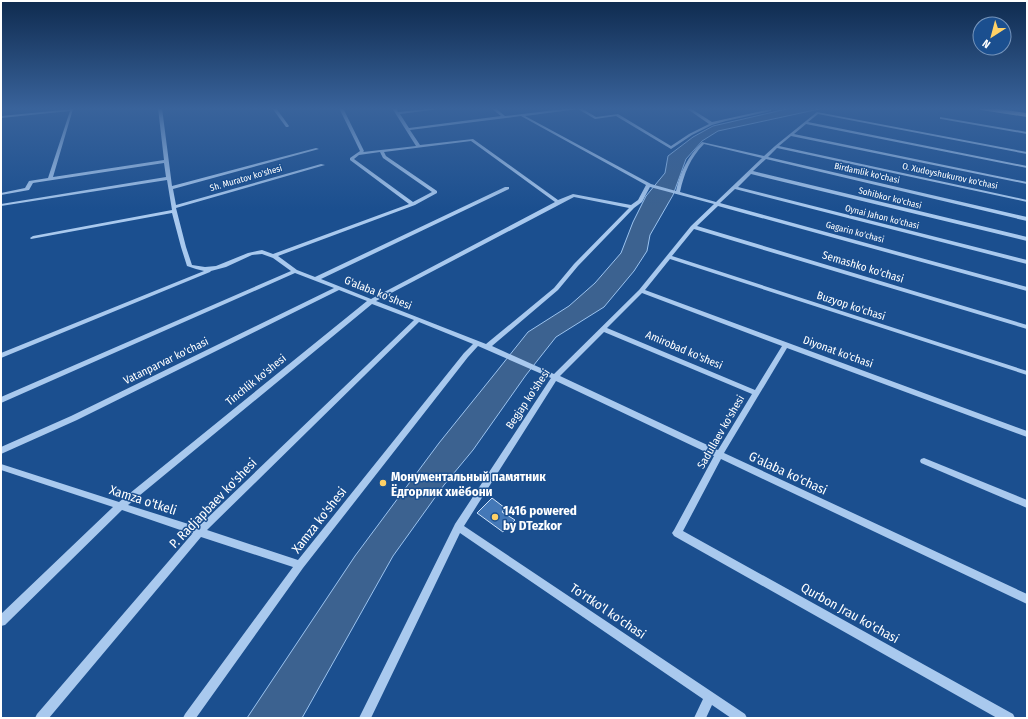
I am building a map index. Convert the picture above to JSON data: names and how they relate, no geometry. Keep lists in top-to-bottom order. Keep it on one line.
{"streets":{"street":["Birdamlik ko'chasi","O. Xudoyshukurov ko'chasi","Sh. Muratov ko'shesi","Sohibkor ko'chasi","Oynai Jahon ko'chasi","Gagarin ko'chasi","Semashko ko'chasi","G'alaba ko'shesi","Buzyop ko'chasi","Amirobad ko'shesi","Diyonat ko'chasi","Vatanparvar ko'chasi","Tinchlik ko'shesi","Begjap ko'shesi","Sadullaev ko'shesi","G'alaba ko'chasi","Xamza o'tkeli","P. Radjapbaev ko'shesi","Xamza ko'shesi","To'rtko'l ko'chasi","Qurbon Jrau ko'chasi"]},"crossings":[["Birdamlik ko'chasi","Gagarin ko'chasi"],["Birdamlik ko'chasi","Begjap ko'shesi"],["O. Xudoyshukurov ko'chasi","Begjap ko'shesi"],["Sohibkor ko'chasi","Begjap ko'shesi"],["Oynai Jahon ko'chasi","Begjap ko'shesi"],["Gagarin ko'chasi","Begjap ko'shesi"],["Semashko ko'chasi","Begjap ko'shesi"],["G'alaba ko'shesi","Vatanparvar ko'chasi"],["G'alaba ko'shesi","Tinchlik ko'shesi"],["G'alaba ko'shesi","G'alaba ko'chasi"],["G'alaba ko'shesi","P. Radjapbaev ko'shesi"],["G'alaba ko'shesi","Xamza ko'shesi"],["Buzyop ko'chasi","Begjap ko'shesi"],["Amirobad ko'shesi","Begjap ko'shesi"],["Amirobad ko'shesi","Sadullaev ko'shesi"],["Diyonat ko'chasi","Begjap ko'shesi"],["Diyonat ko'chasi","Sadullaev ko'shesi"],["Tinchlik ko'shesi","Xamza o'tkeli"],["Begjap ko'shesi","G'alaba ko'chasi"],["Begjap ko'shesi","To'rtko'l ko'chasi"],["Sadullaev ko'shesi","G'alaba ko'chasi"],["Sadullaev ko'shesi","Qurbon Jrau ko'chasi"],["Xamza o'tkeli","P. Radjapbaev ko'shesi"],["Xamza o'tkeli","Xamza ko'shesi"]],"places":["Монументальный памятник Ёдгорлик хиёбони","1416 powered by DTezkor"],"north":"bottom left"}
